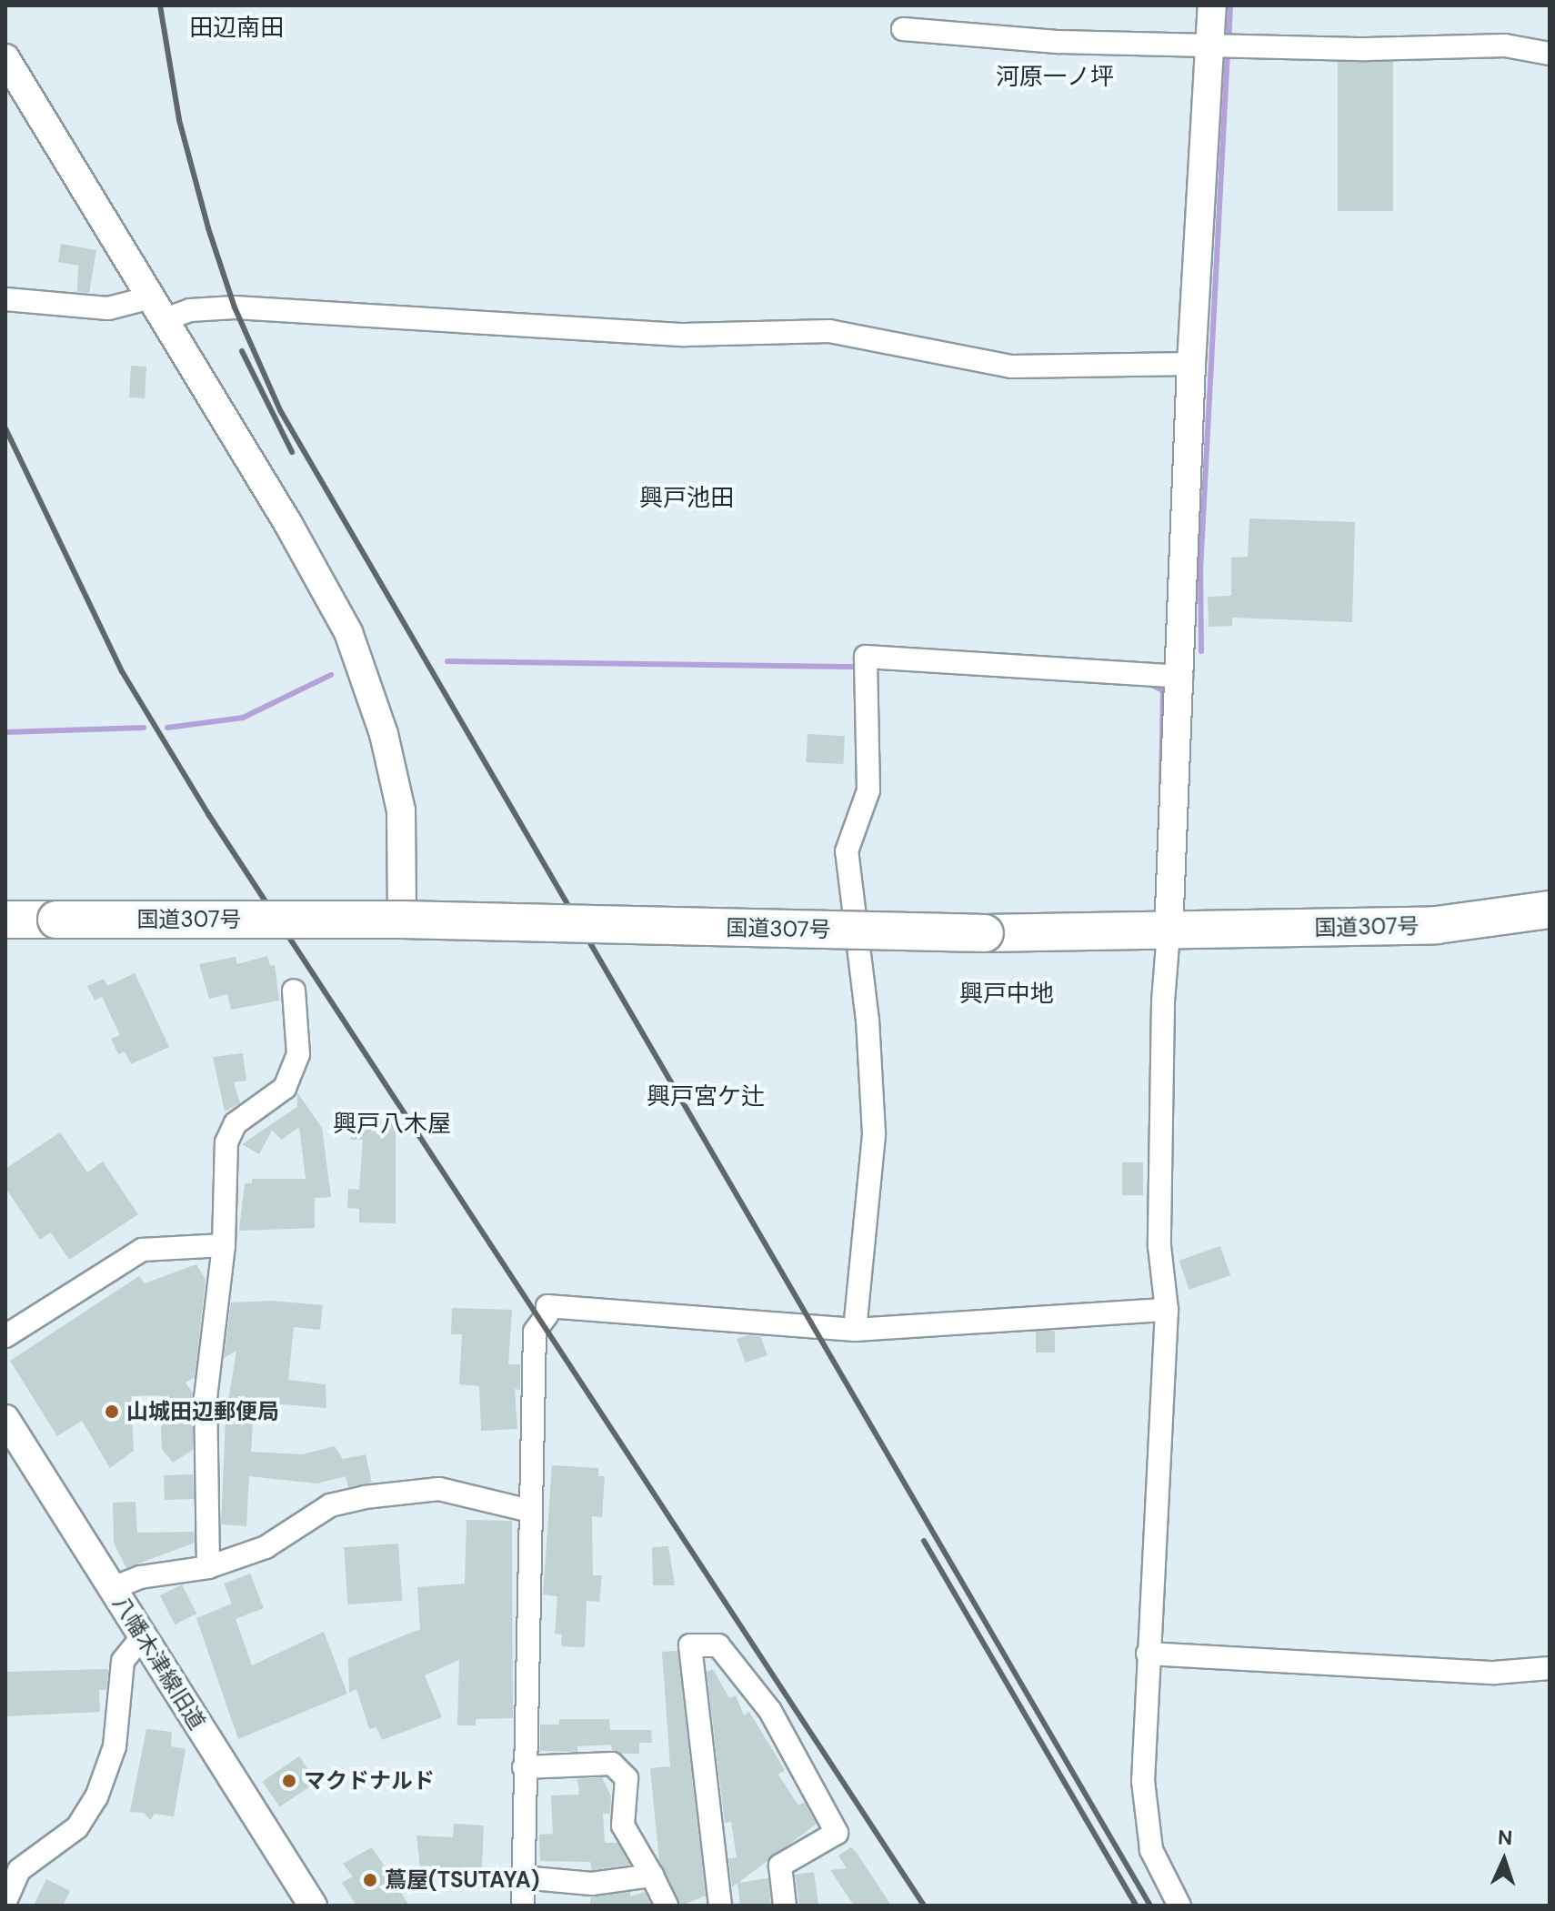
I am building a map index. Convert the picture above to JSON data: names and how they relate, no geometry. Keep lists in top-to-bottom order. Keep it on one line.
{"streets":{"highway":["国道307号"],"street":["八幡木津線旧道"]},"districts":["田辺南田","河原一ノ坪","興戸池田","興戸中地","興戸宮ケ辻","興戸八木屋"],"places":["山城田辺郵便局","マクドナルド","蔦屋(TSUTAYA)"],"north":"top"}
